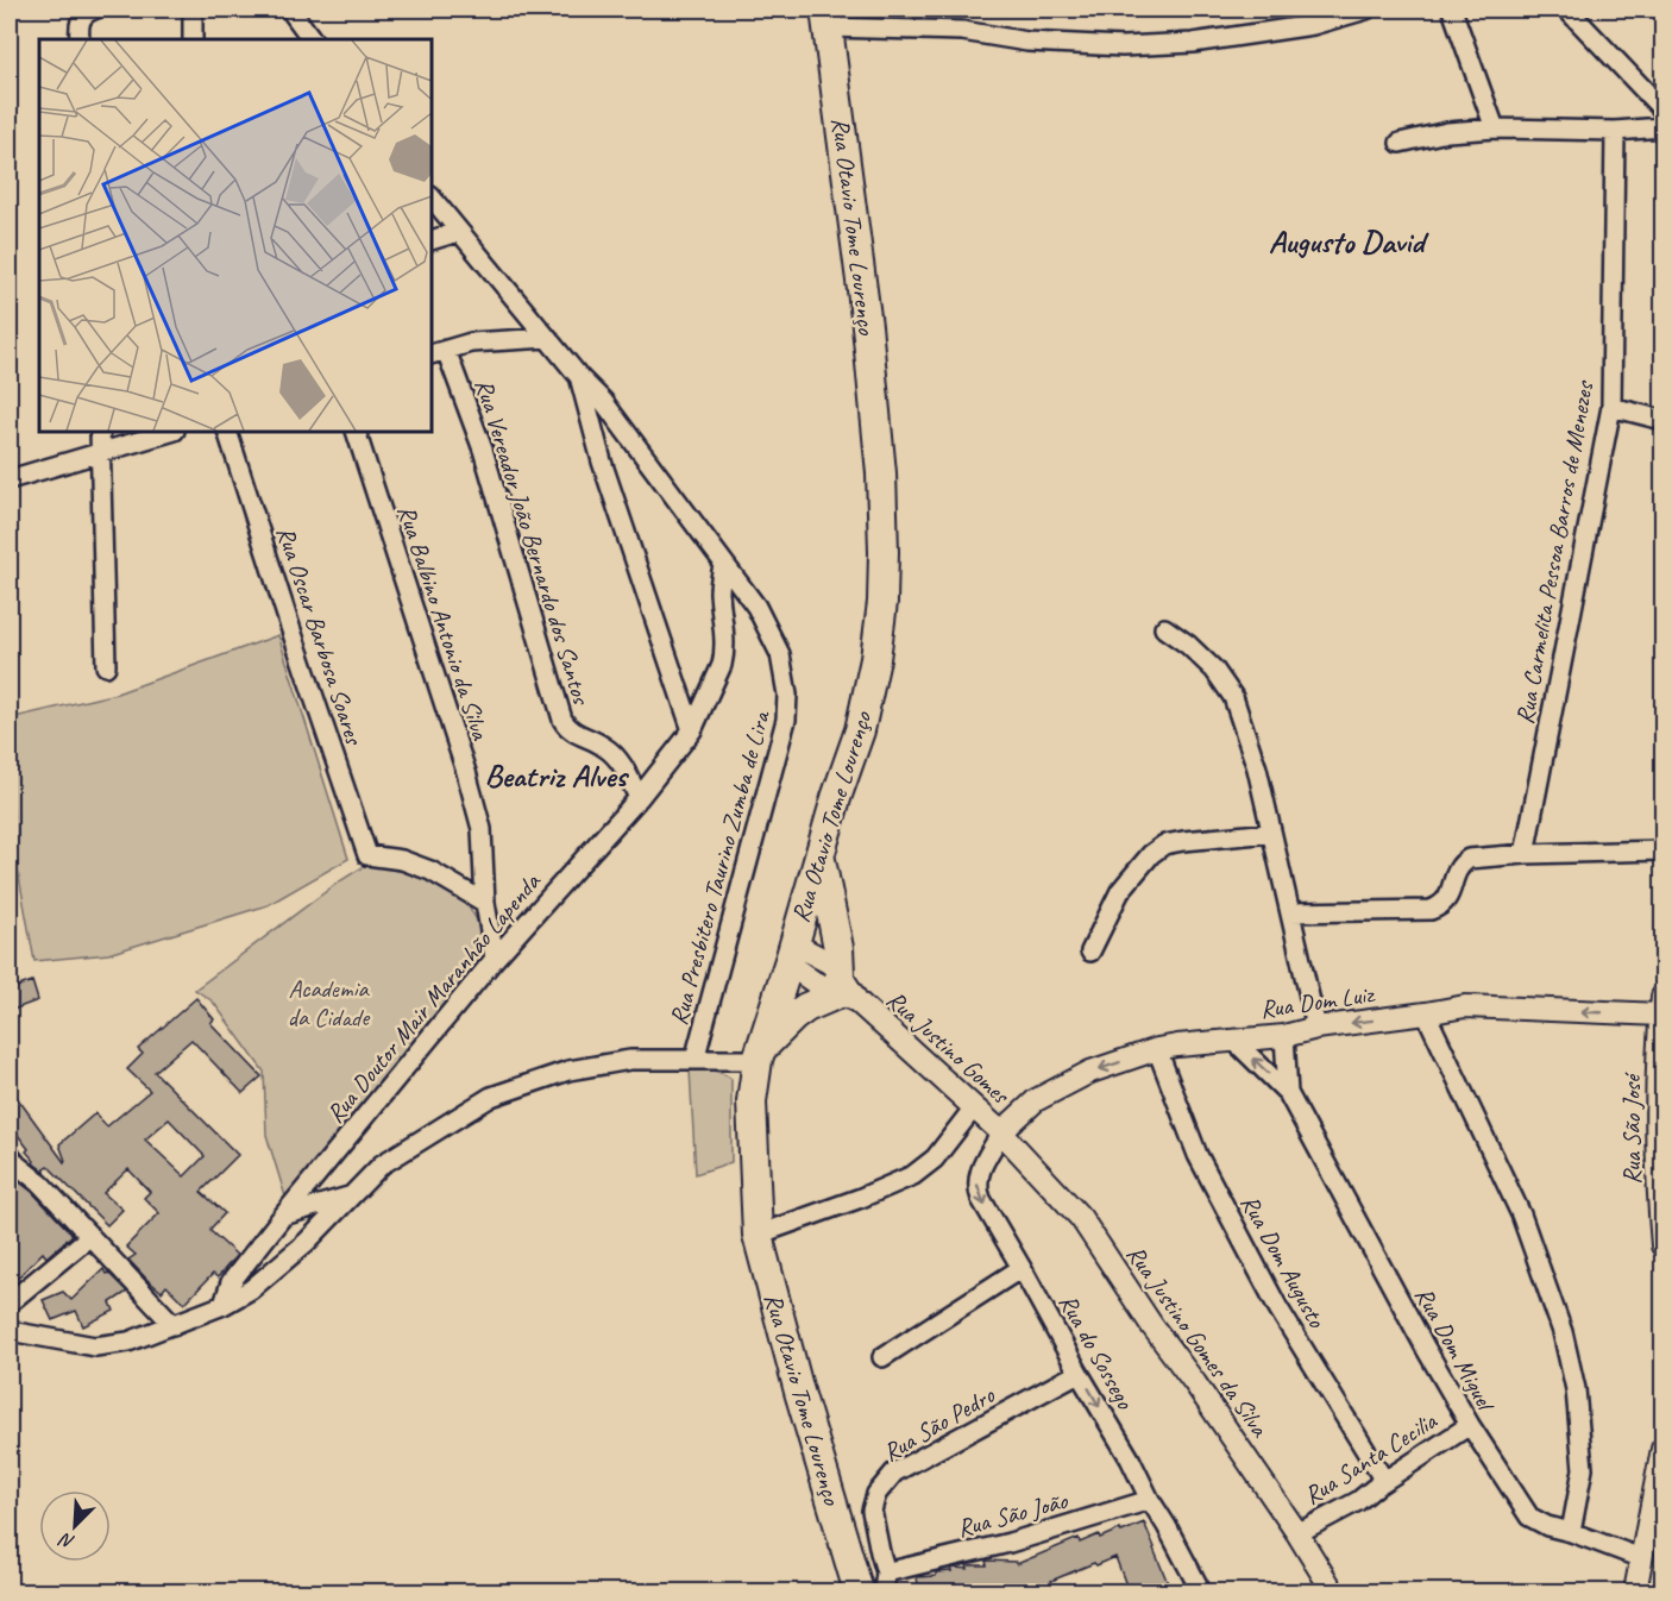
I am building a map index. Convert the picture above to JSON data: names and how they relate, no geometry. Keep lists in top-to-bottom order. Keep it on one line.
{"streets":{"main road":["Rua Otavio Tome Lourenço"],"street":["Rua Vereador João Bernardo dos Santos","Rua Carmelita Pessoa Barros de Menezes","Rua Balbino Antonio da Silva","Rua Oscar Barbosa Soares","Rua Presbitero Taurino Zumba de Lira","Rua Doutor Mair Maranhão Lapenda","Rua Dom Luiz","Rua Justino Gomes","Rua São José","Rua Dom Augusto","Rua Justino Gomes da Silva","Rua Dom Miguel","Rua do Sossego","Rua São Pedro","Rua Santa Cecilia","Rua São João"]},"crossings":[["Rua Otavio Tome Lourenço","Rua Justino Gomes"],["Rua Vereador João Bernardo dos Santos","Rua Doutor Mair Maranhão Lapenda"],["Rua Balbino Antonio da Silva","Rua Oscar Barbosa Soares"],["Rua Balbino Antonio da Silva","Rua Doutor Mair Maranhão Lapenda"],["Rua Presbitero Taurino Zumba de Lira","Rua Doutor Mair Maranhão Lapenda"],["Rua Dom Luiz","Rua Justino Gomes"],["Rua Dom Luiz","Rua São José"],["Rua Dom Luiz","Rua Dom Augusto"],["Rua Dom Luiz","Rua Justino Gomes da Silva"],["Rua Dom Luiz","Rua Dom Miguel"],["Rua Dom Luiz","Rua do Sossego"],["Rua Justino Gomes","Rua Justino Gomes da Silva"],["Rua Justino Gomes","Rua do Sossego"],["Rua Dom Augusto","Rua Santa Cecilia"],["Rua Justino Gomes da Silva","Rua do Sossego"],["Rua Justino Gomes da Silva","Rua Santa Cecilia"],["Rua Dom Miguel","Rua Santa Cecilia"],["Rua do Sossego","Rua São Pedro"],["Rua do Sossego","Rua São João"],["Rua São Pedro","Rua São João"]],"one_way":["Rua do Sossego"],"districts":["Augusto David","Beatriz Alves"],"parks":["Academia da Cidade"],"north":"bottom left"}
